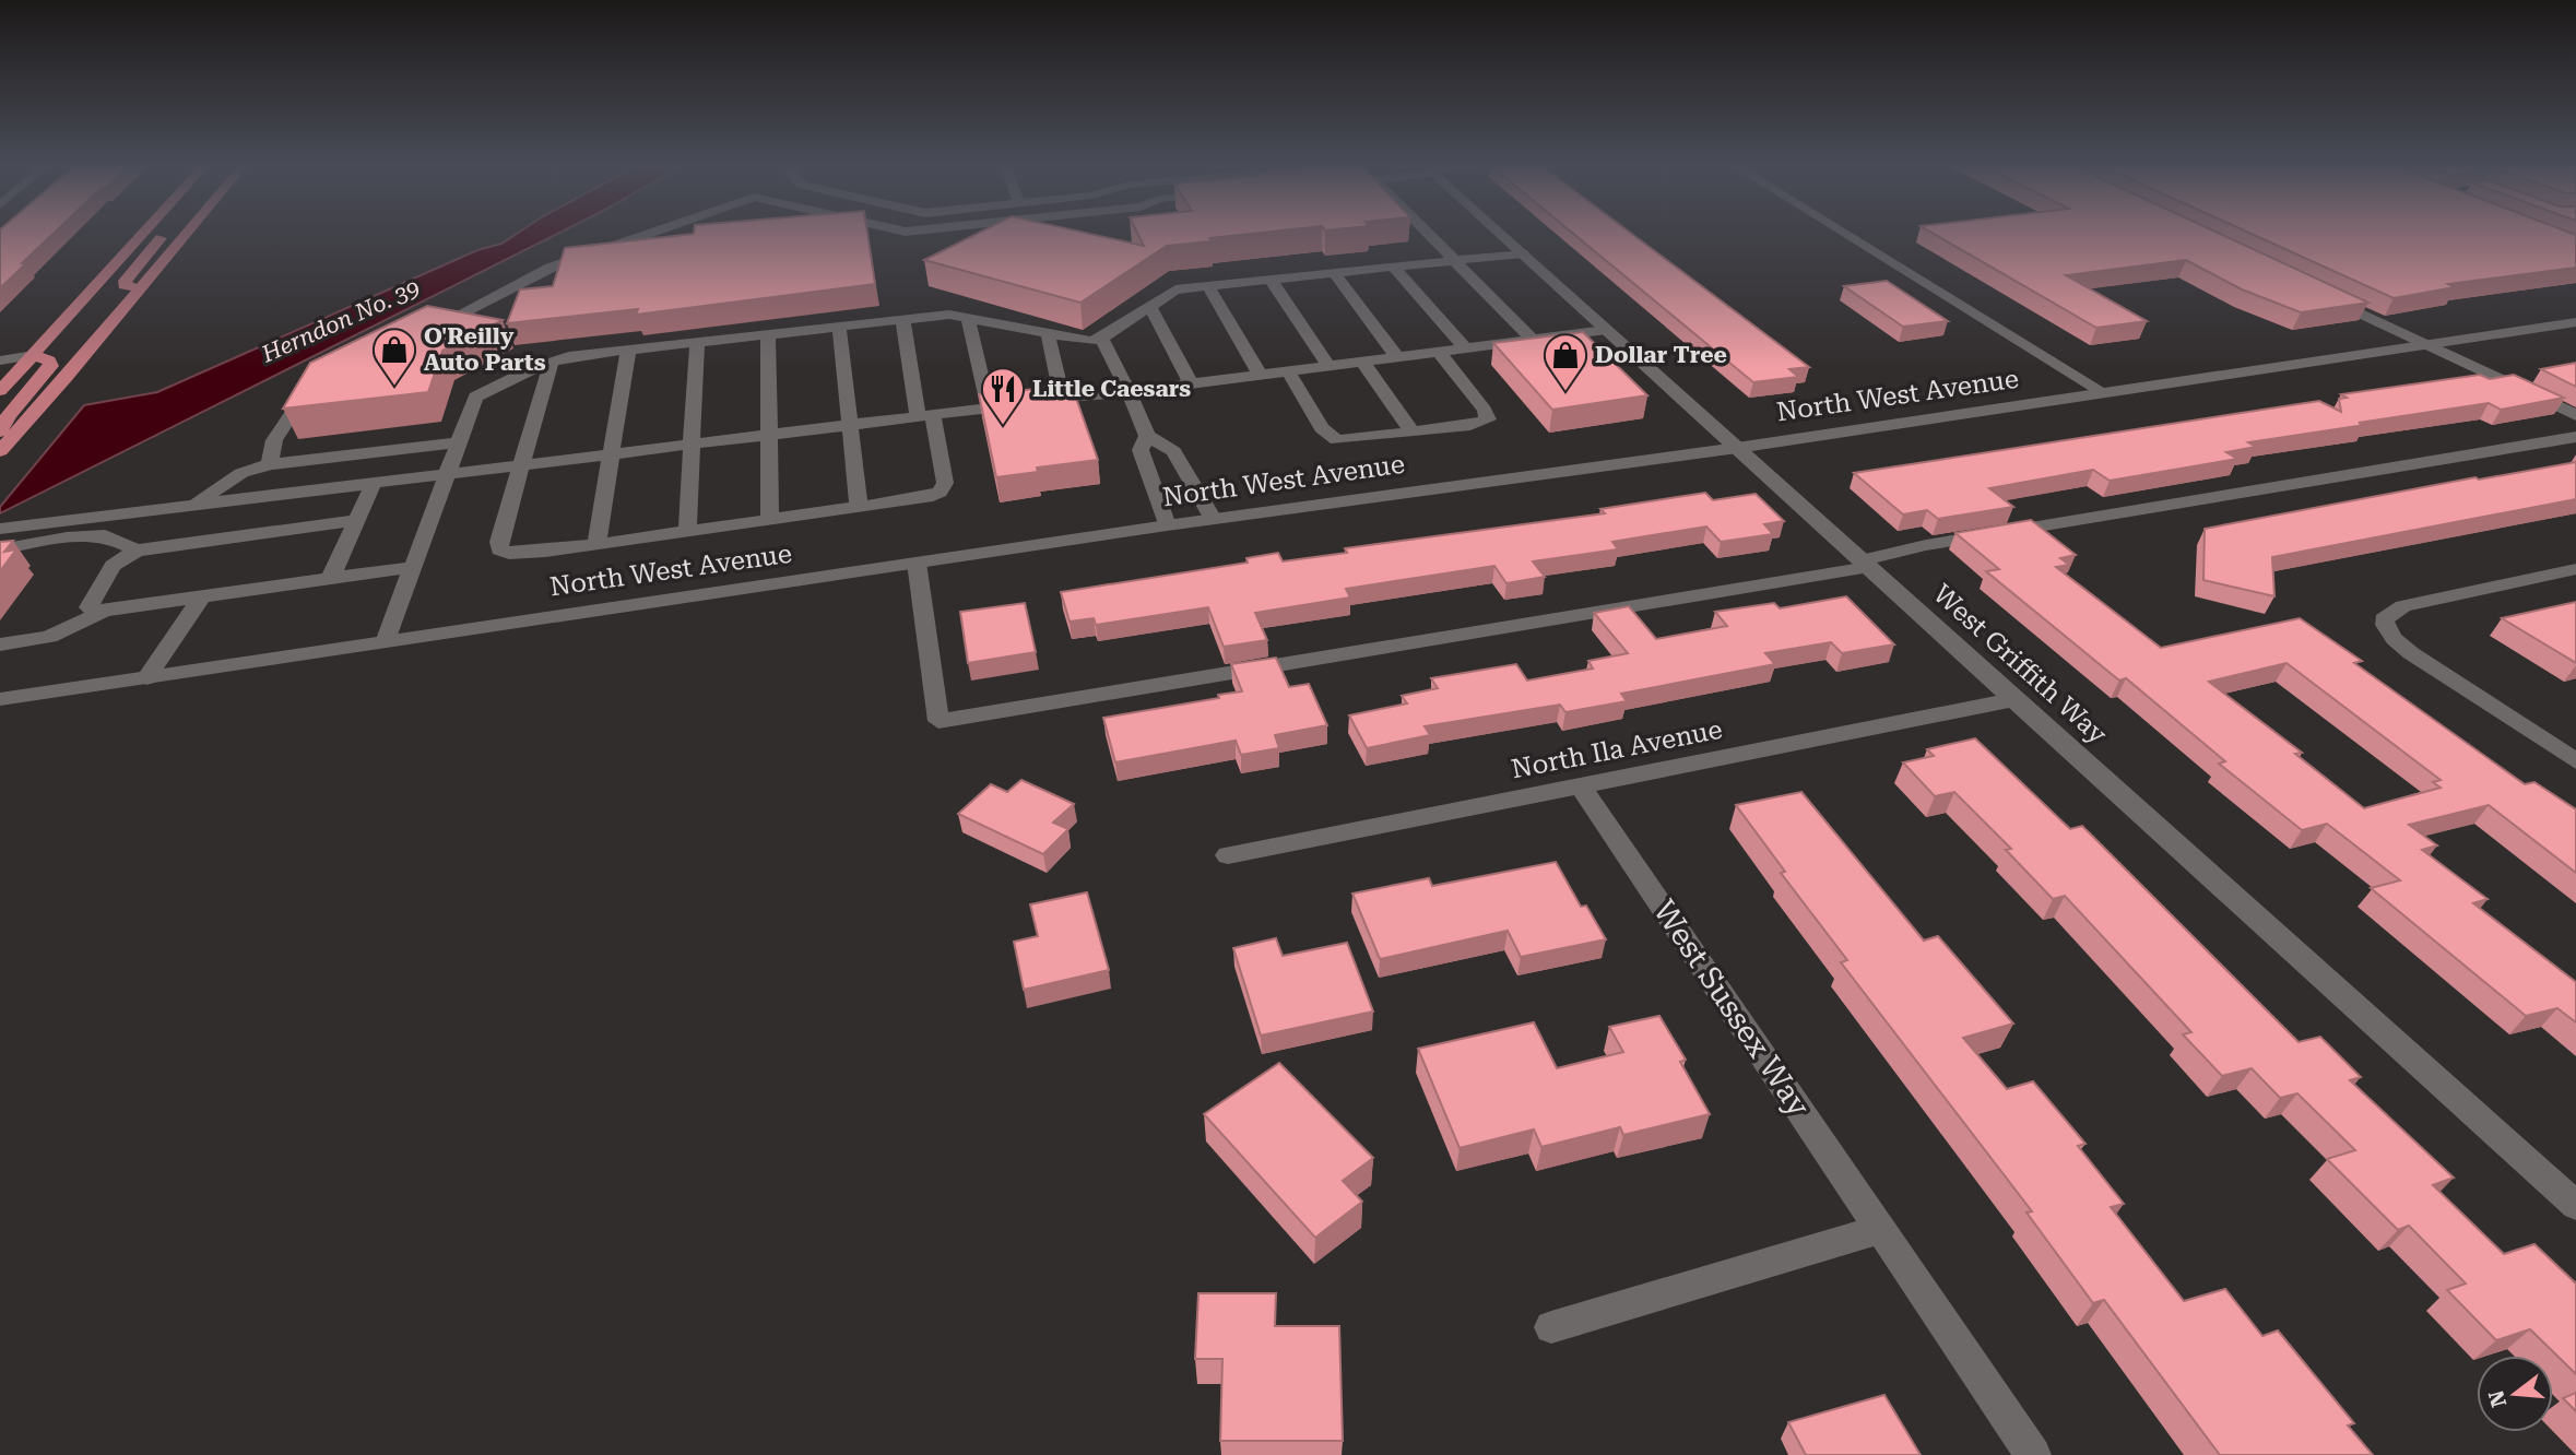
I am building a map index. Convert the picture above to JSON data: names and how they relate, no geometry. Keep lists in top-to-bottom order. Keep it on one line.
{"streets":{"street":["North West Avenue","West Griffith Way","North Ila Avenue","West Sussex Way"]},"crossings":[["North West Avenue","West Griffith Way"],["West Griffith Way","North Ila Avenue"],["North Ila Avenue","West Sussex Way"]],"water":["Herndon No. 39"],"places":{"shop":["O'Reilly Auto Parts","Dollar Tree"],"restaurant":["Little Caesars"]},"north":"left"}
